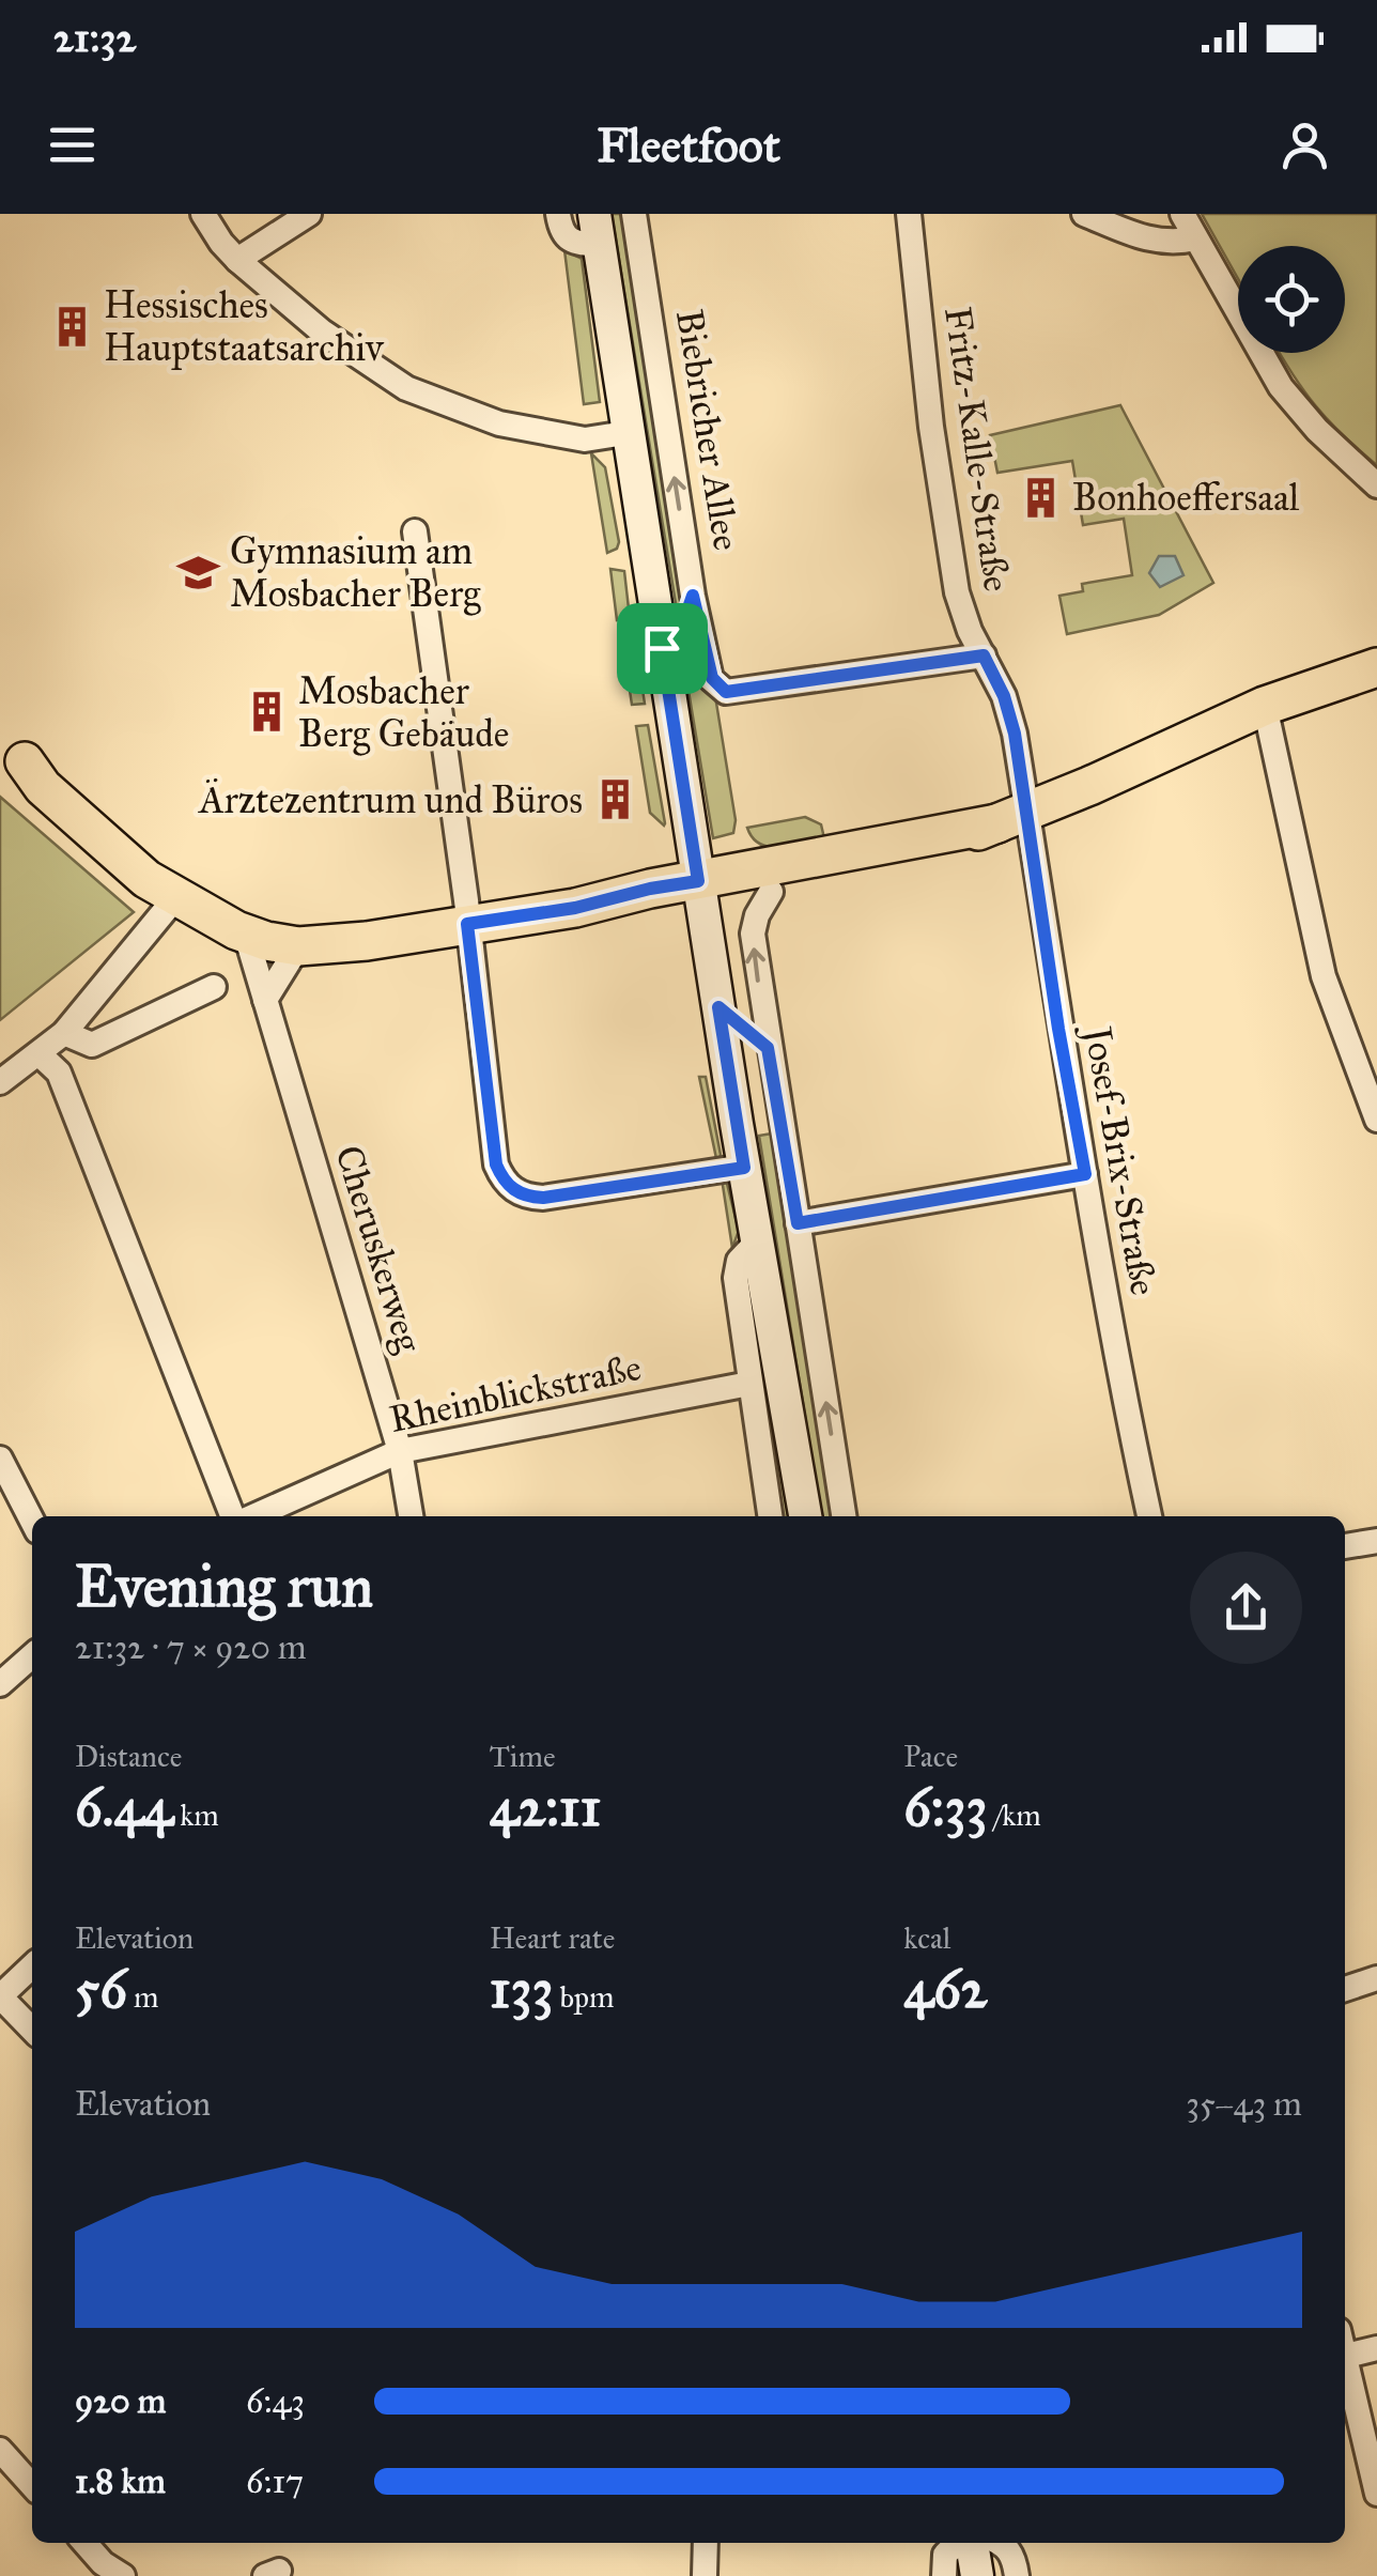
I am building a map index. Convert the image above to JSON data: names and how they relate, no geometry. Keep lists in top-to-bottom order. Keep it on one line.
{"streets":{"street":["Biebricher Allee","Fritz-Kalle-Straße","Josef-Brix-Straße","Cheruskerweg","Rheinblickstraße"]},"crossings":[["Fritz-Kalle-Straße","Josef-Brix-Straße"],["Cheruskerweg","Rheinblickstraße"]],"one_way":["Biebricher Allee"],"places":{"building":["Hessisches Hauptstaatsarchiv","Bonhoeffersaal","Mosbacher Berg Gebäude","Ärztezentrum und Büros"],"school or university":["Gymnasium am Mosbacher Berg"]},"page":{"status":"21:32","header":"Fleetfoot","heading":["Evening run","21:32 · 7 × 920 m"],"stats":[["Distance","6.44 km"],["Time","42:11"],["Pace","6:33 /km"],["Elevation","56 m"],["Heart rate","133 bpm"],["kcal","462"]],"chart":["Elevation","35–43 m"],"list":[{"name":"920 m","note":"6:43"},{"name":"1.8 km","note":"6:17"}]}}
